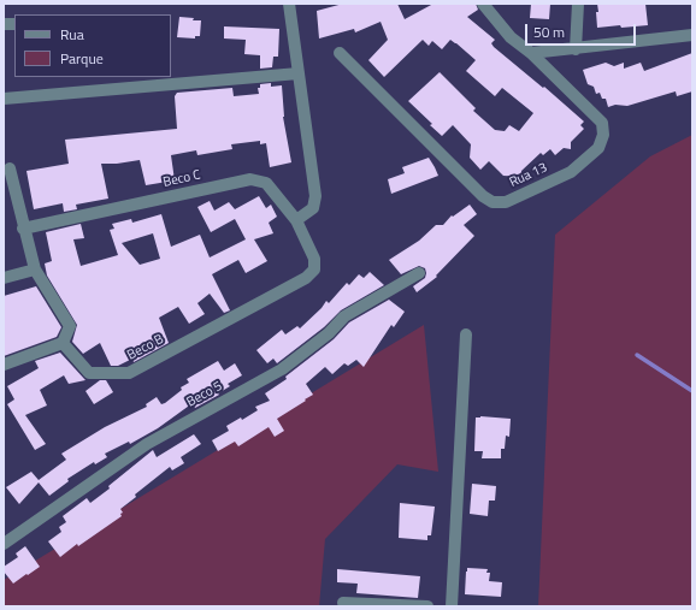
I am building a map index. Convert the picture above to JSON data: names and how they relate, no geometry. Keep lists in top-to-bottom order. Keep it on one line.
{"streets":{"street":["Rua 13","Beco C","Beco B","Beco 5"]},"crossings":[["Beco C","Beco B"]],"legend":["Rua","Parque"],"scale_bar":"50 m"}
